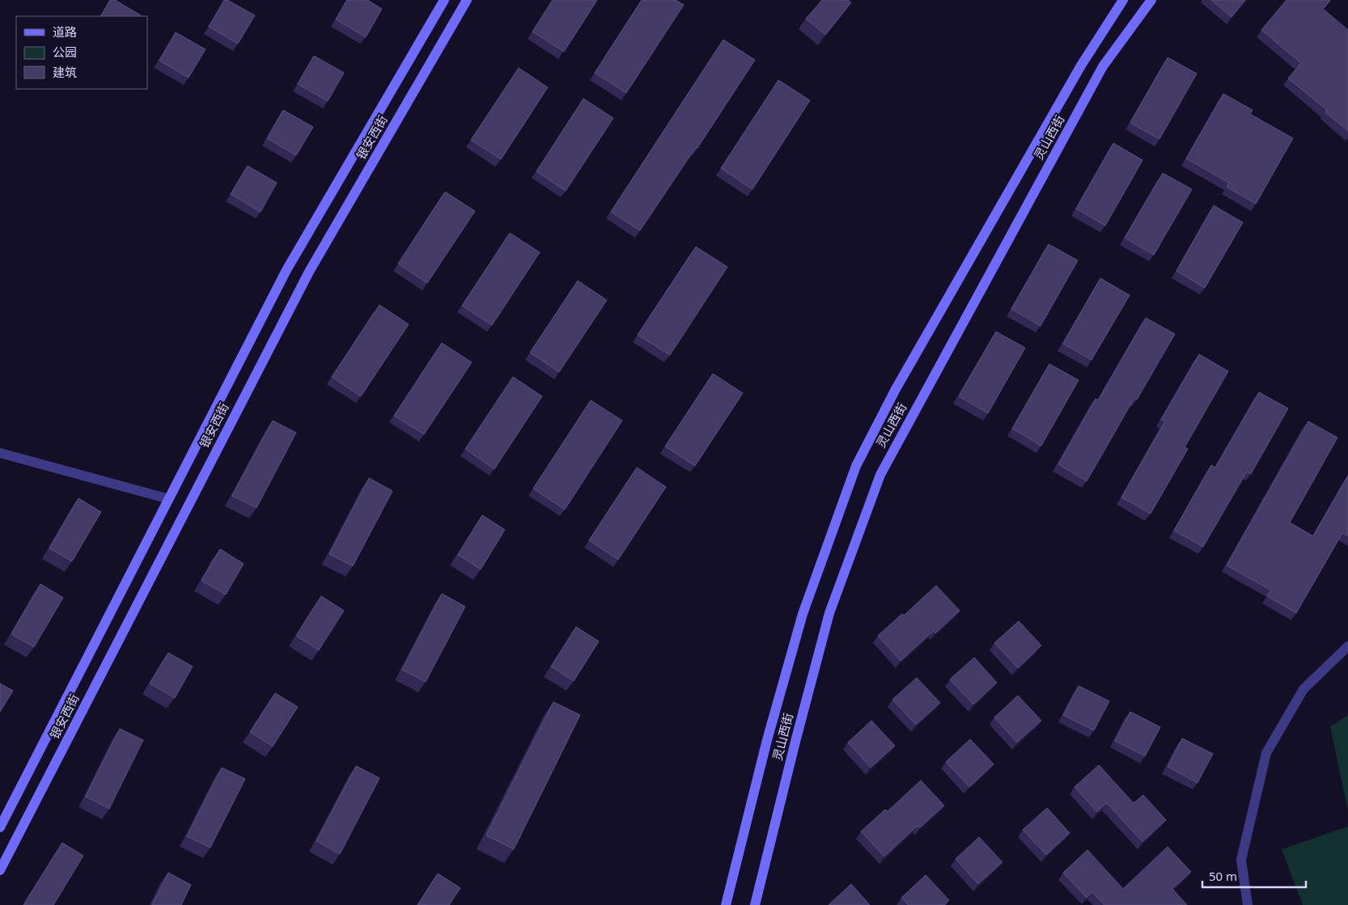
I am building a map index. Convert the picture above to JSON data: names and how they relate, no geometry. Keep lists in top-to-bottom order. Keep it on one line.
{"streets":{"main road":["银安西街","灵山西街"]},"legend":["道路","公园","建筑"],"scale_bar":"50 m"}
